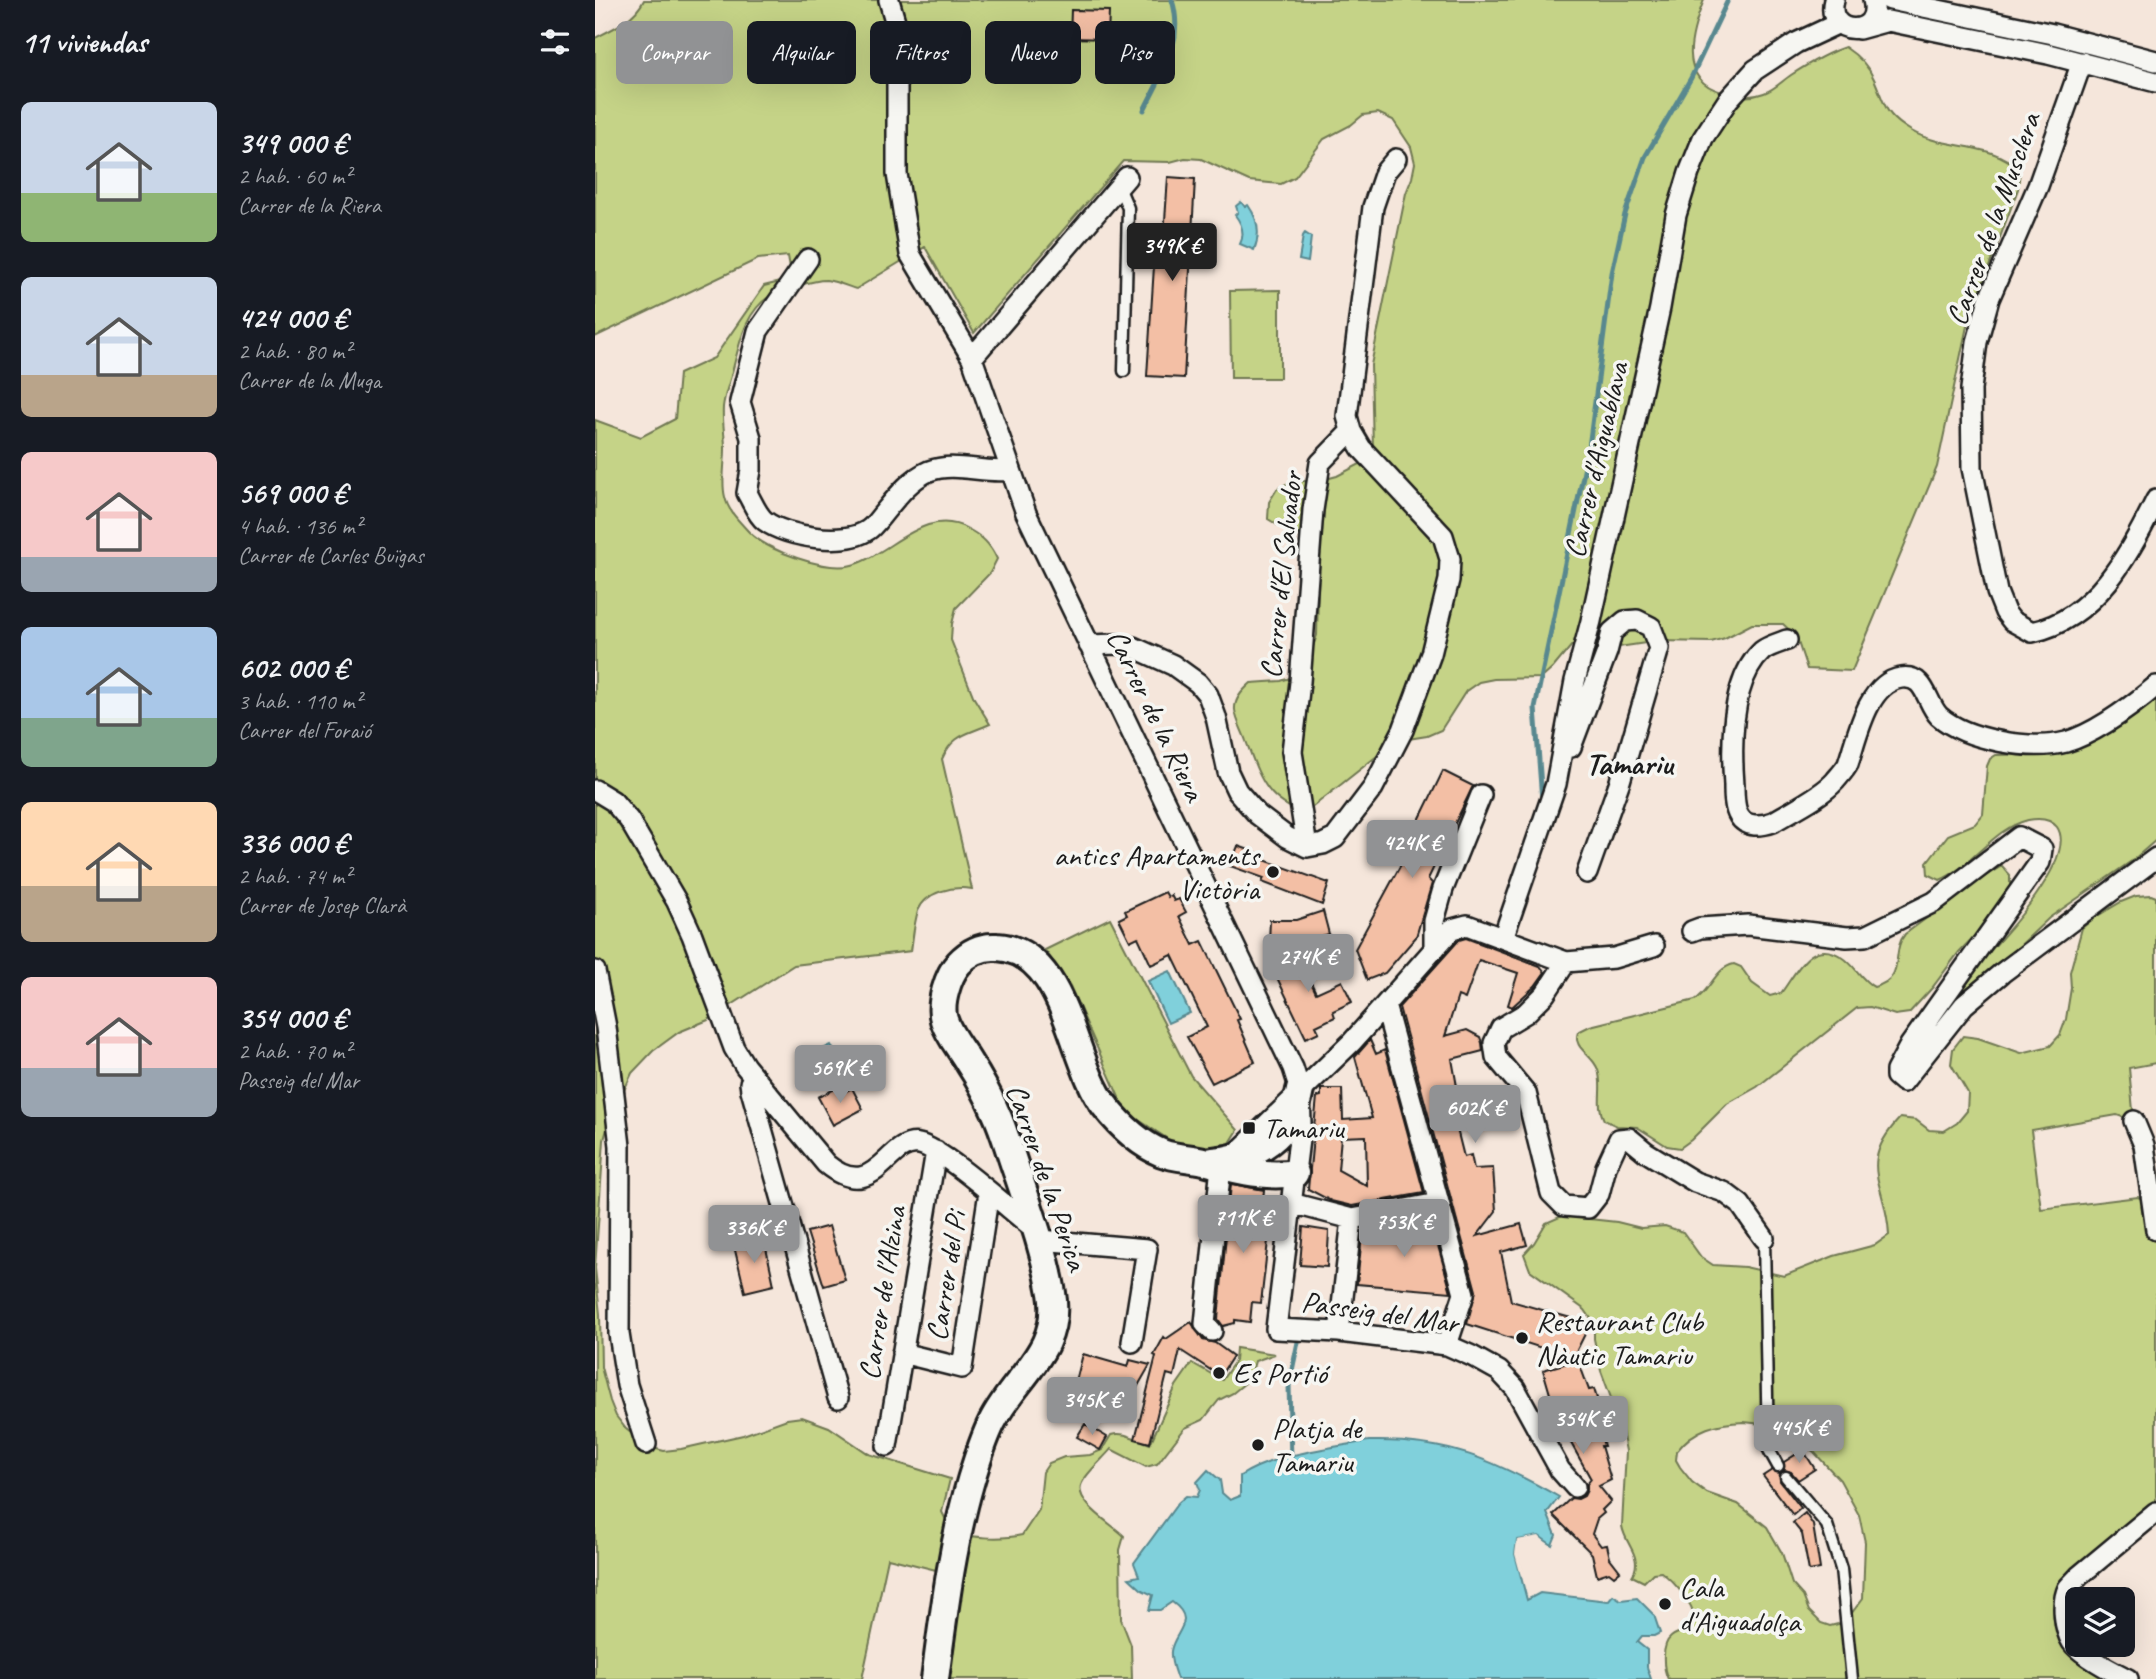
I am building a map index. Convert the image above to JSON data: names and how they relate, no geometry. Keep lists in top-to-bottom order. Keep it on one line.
{"streets":{"street":["Carrer de la Musclera","Carrer d'Aiguablava","Carrer d'El Salvador","Carrer de la Riera","Carrer de la Perica","Carrer del Pi","Carrer de l'Alzina","Passeig del Mar"]},"crossings":[["Carrer del Pi","Carrer de l'Alzina"]],"districts":["Tamariu"],"places":{"other":["antics Apartaments Victòria","Restaurant Club Nàutic Tamariu","Es Portió","Platja de Tamariu","Cala d'Aiguadolça"],"transit":["Tamariu"]},"page":{"heading":"11 viviendas","chip":["Comprar","Alquilar","Filtros","Nuevo","Piso"],"list":[{"name":"349 000 €","note":"2 hab. · 60 m² · Carrer de la Riera"},{"name":"424 000 €","note":"2 hab. · 80 m² · Carrer de la Muga"},{"name":"569 000 €","note":"4 hab. · 136 m² · Carrer de Carles Buïgas"},{"name":"602 000 €","note":"3 hab. · 110 m² · Carrer del Foraió"},{"name":"336 000 €","note":"2 hab. · 74 m² · Carrer de Josep Clarà"},{"name":"354 000 €","note":"2 hab. · 70 m² · Passeig del Mar"}],"price":["349K €","424K €","274K €","569K €","602K €","711K €","753K €","336K €","345K €","354K €","445K €"]}}
